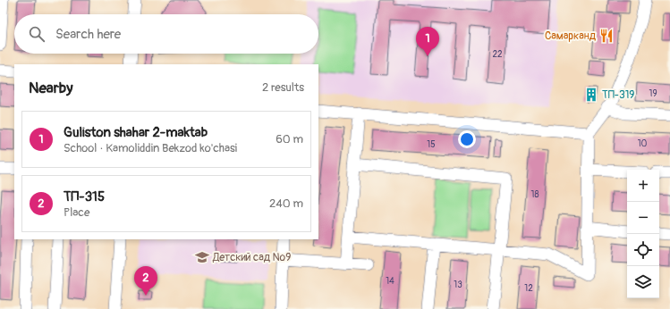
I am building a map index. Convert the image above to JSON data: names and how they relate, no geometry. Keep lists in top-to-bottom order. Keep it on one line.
{"places":{"restaurant":["Самарканд"],"building":["ТП-319"],"school or university":["Детский сад №9"]},"house_numbers":["22","19","10","15","18","14","13","12"],"page":{"search":"Search here","pins":["1","2"],"heading":["Nearby","2 results"],"list":[{"mark":"1","name":"Guliston shahar 2-maktab","note":"School · Kamoliddin Bekzod ko'chasi","value":"60 m"},{"mark":"2","name":"ТП-315","note":"Place","value":"240 m"}],"map_buttons":["+","−"]}}
